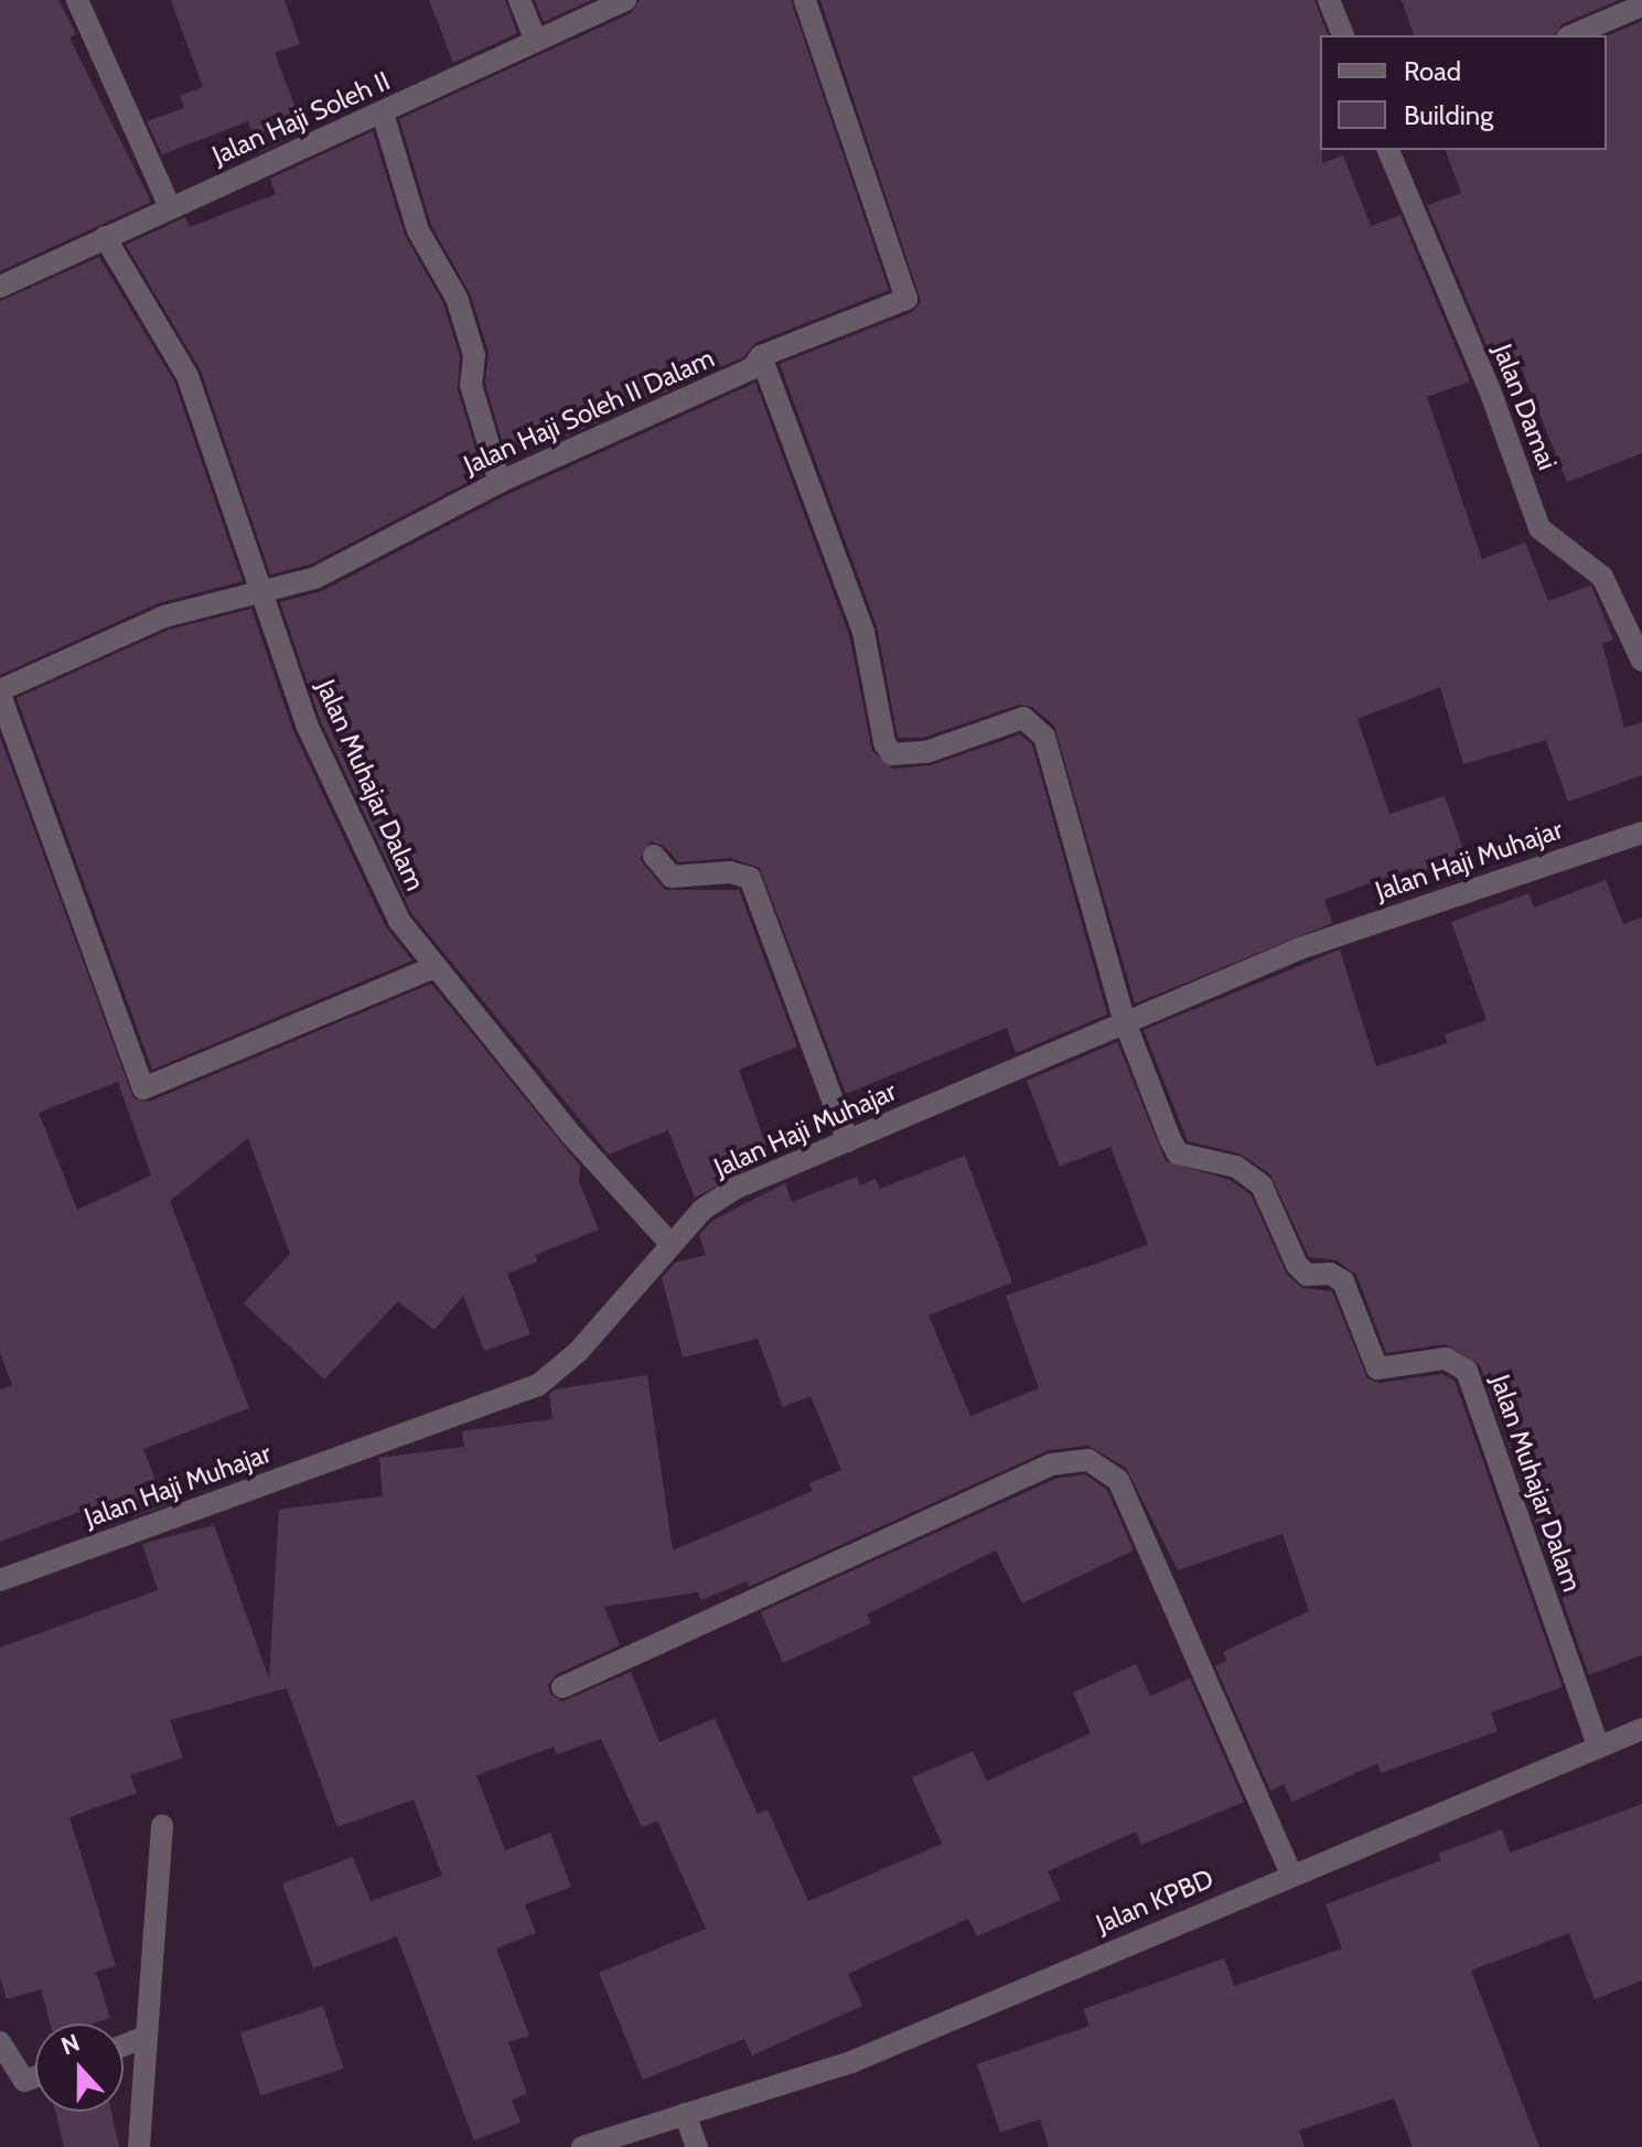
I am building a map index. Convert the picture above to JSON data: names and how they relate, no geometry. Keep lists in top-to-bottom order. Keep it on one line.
{"streets":{"street":["Jalan Haji Soleh II","Jalan Damai","Jalan Haji Soleh II Dalam","Jalan Muhajar Dalam","Jalan Haji Muhajar","Jalan KPBD"]},"crossings":[["Jalan Haji Soleh II","Jalan Muhajar Dalam"],["Jalan Haji Soleh II Dalam","Jalan Muhajar Dalam"],["Jalan Muhajar Dalam","Jalan Haji Muhajar"],["Jalan Muhajar Dalam","Jalan KPBD"]],"legend":["Road","Building"],"north":"top"}
